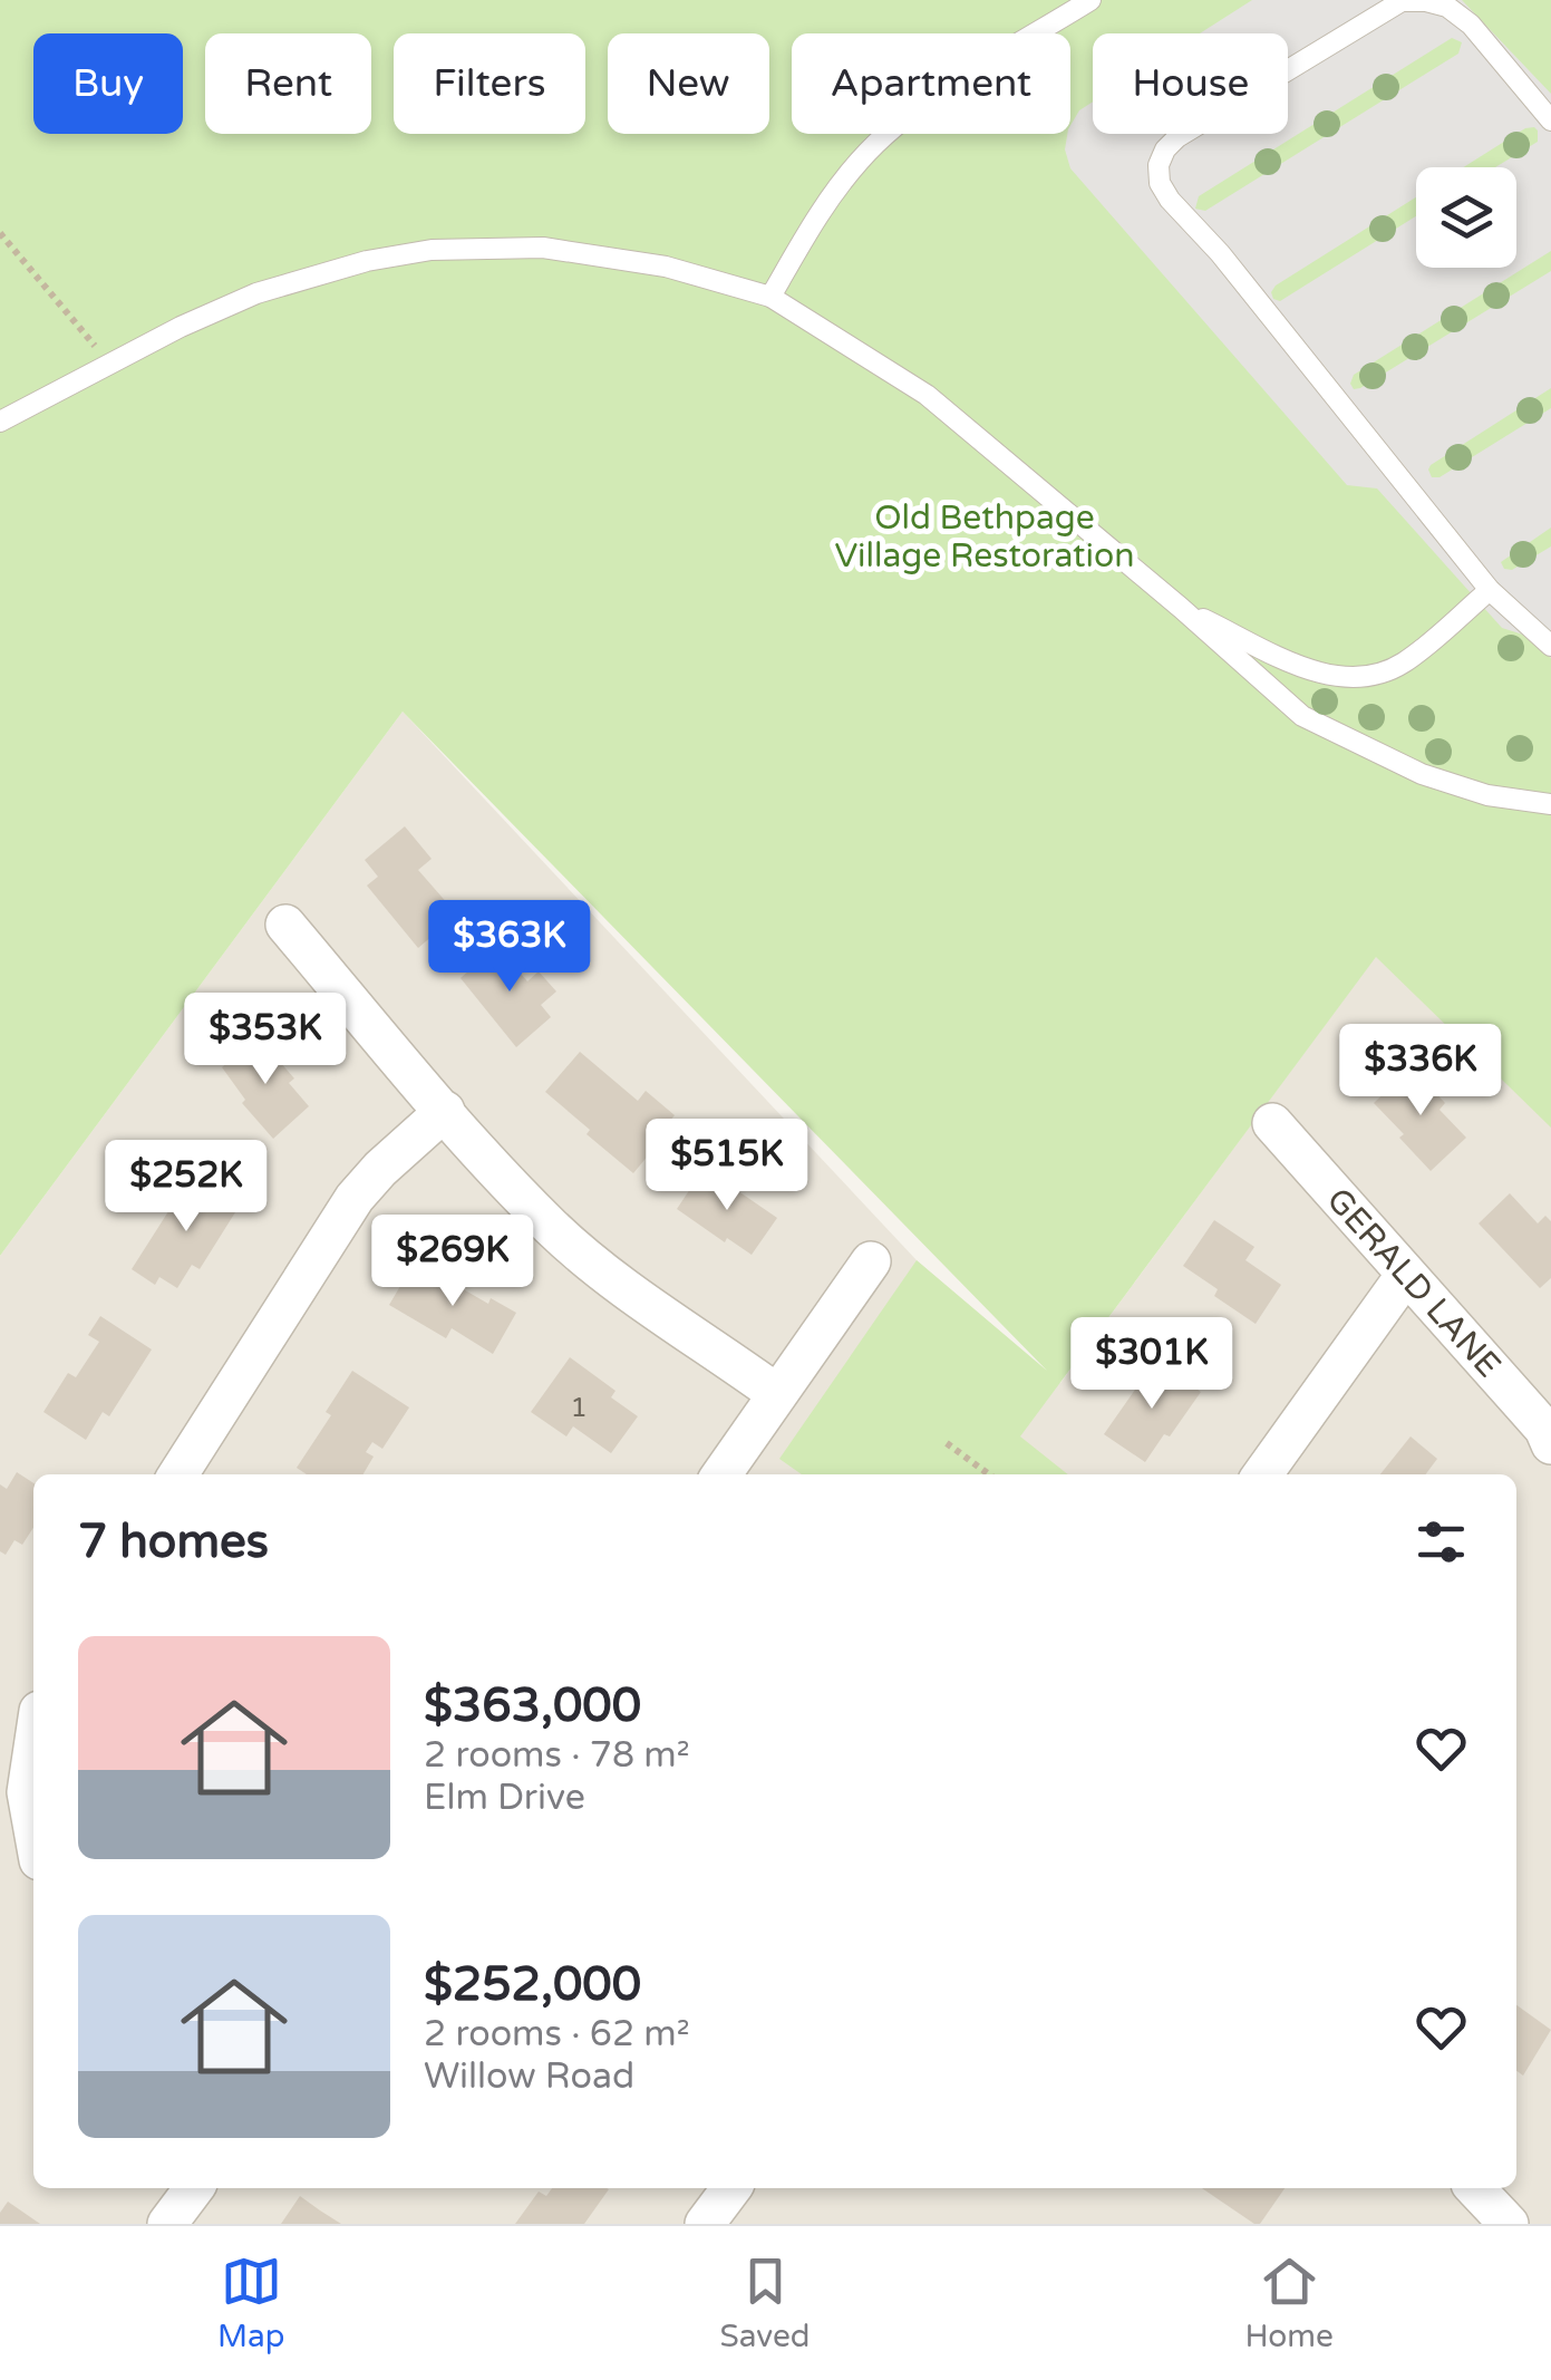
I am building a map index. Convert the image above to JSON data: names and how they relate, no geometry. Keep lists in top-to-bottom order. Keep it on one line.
{"streets":{"street":["GERALD LANE"]},"parks":["Old Bethpage Village Restoration"],"house_numbers":["1"],"page":{"chip":["Buy","Rent","Filters","New","Apartment","House"],"price":["$363K","$353K","$336K","$515K","$252K","$269K","$301K"],"heading":"7 homes","list":[{"name":"$363,000","note":"2 rooms · 78 m² · Elm Drive"},{"name":"$252,000","note":"2 rooms · 62 m² · Willow Road"}],"tabs":["Map","Saved","Home"]}}
